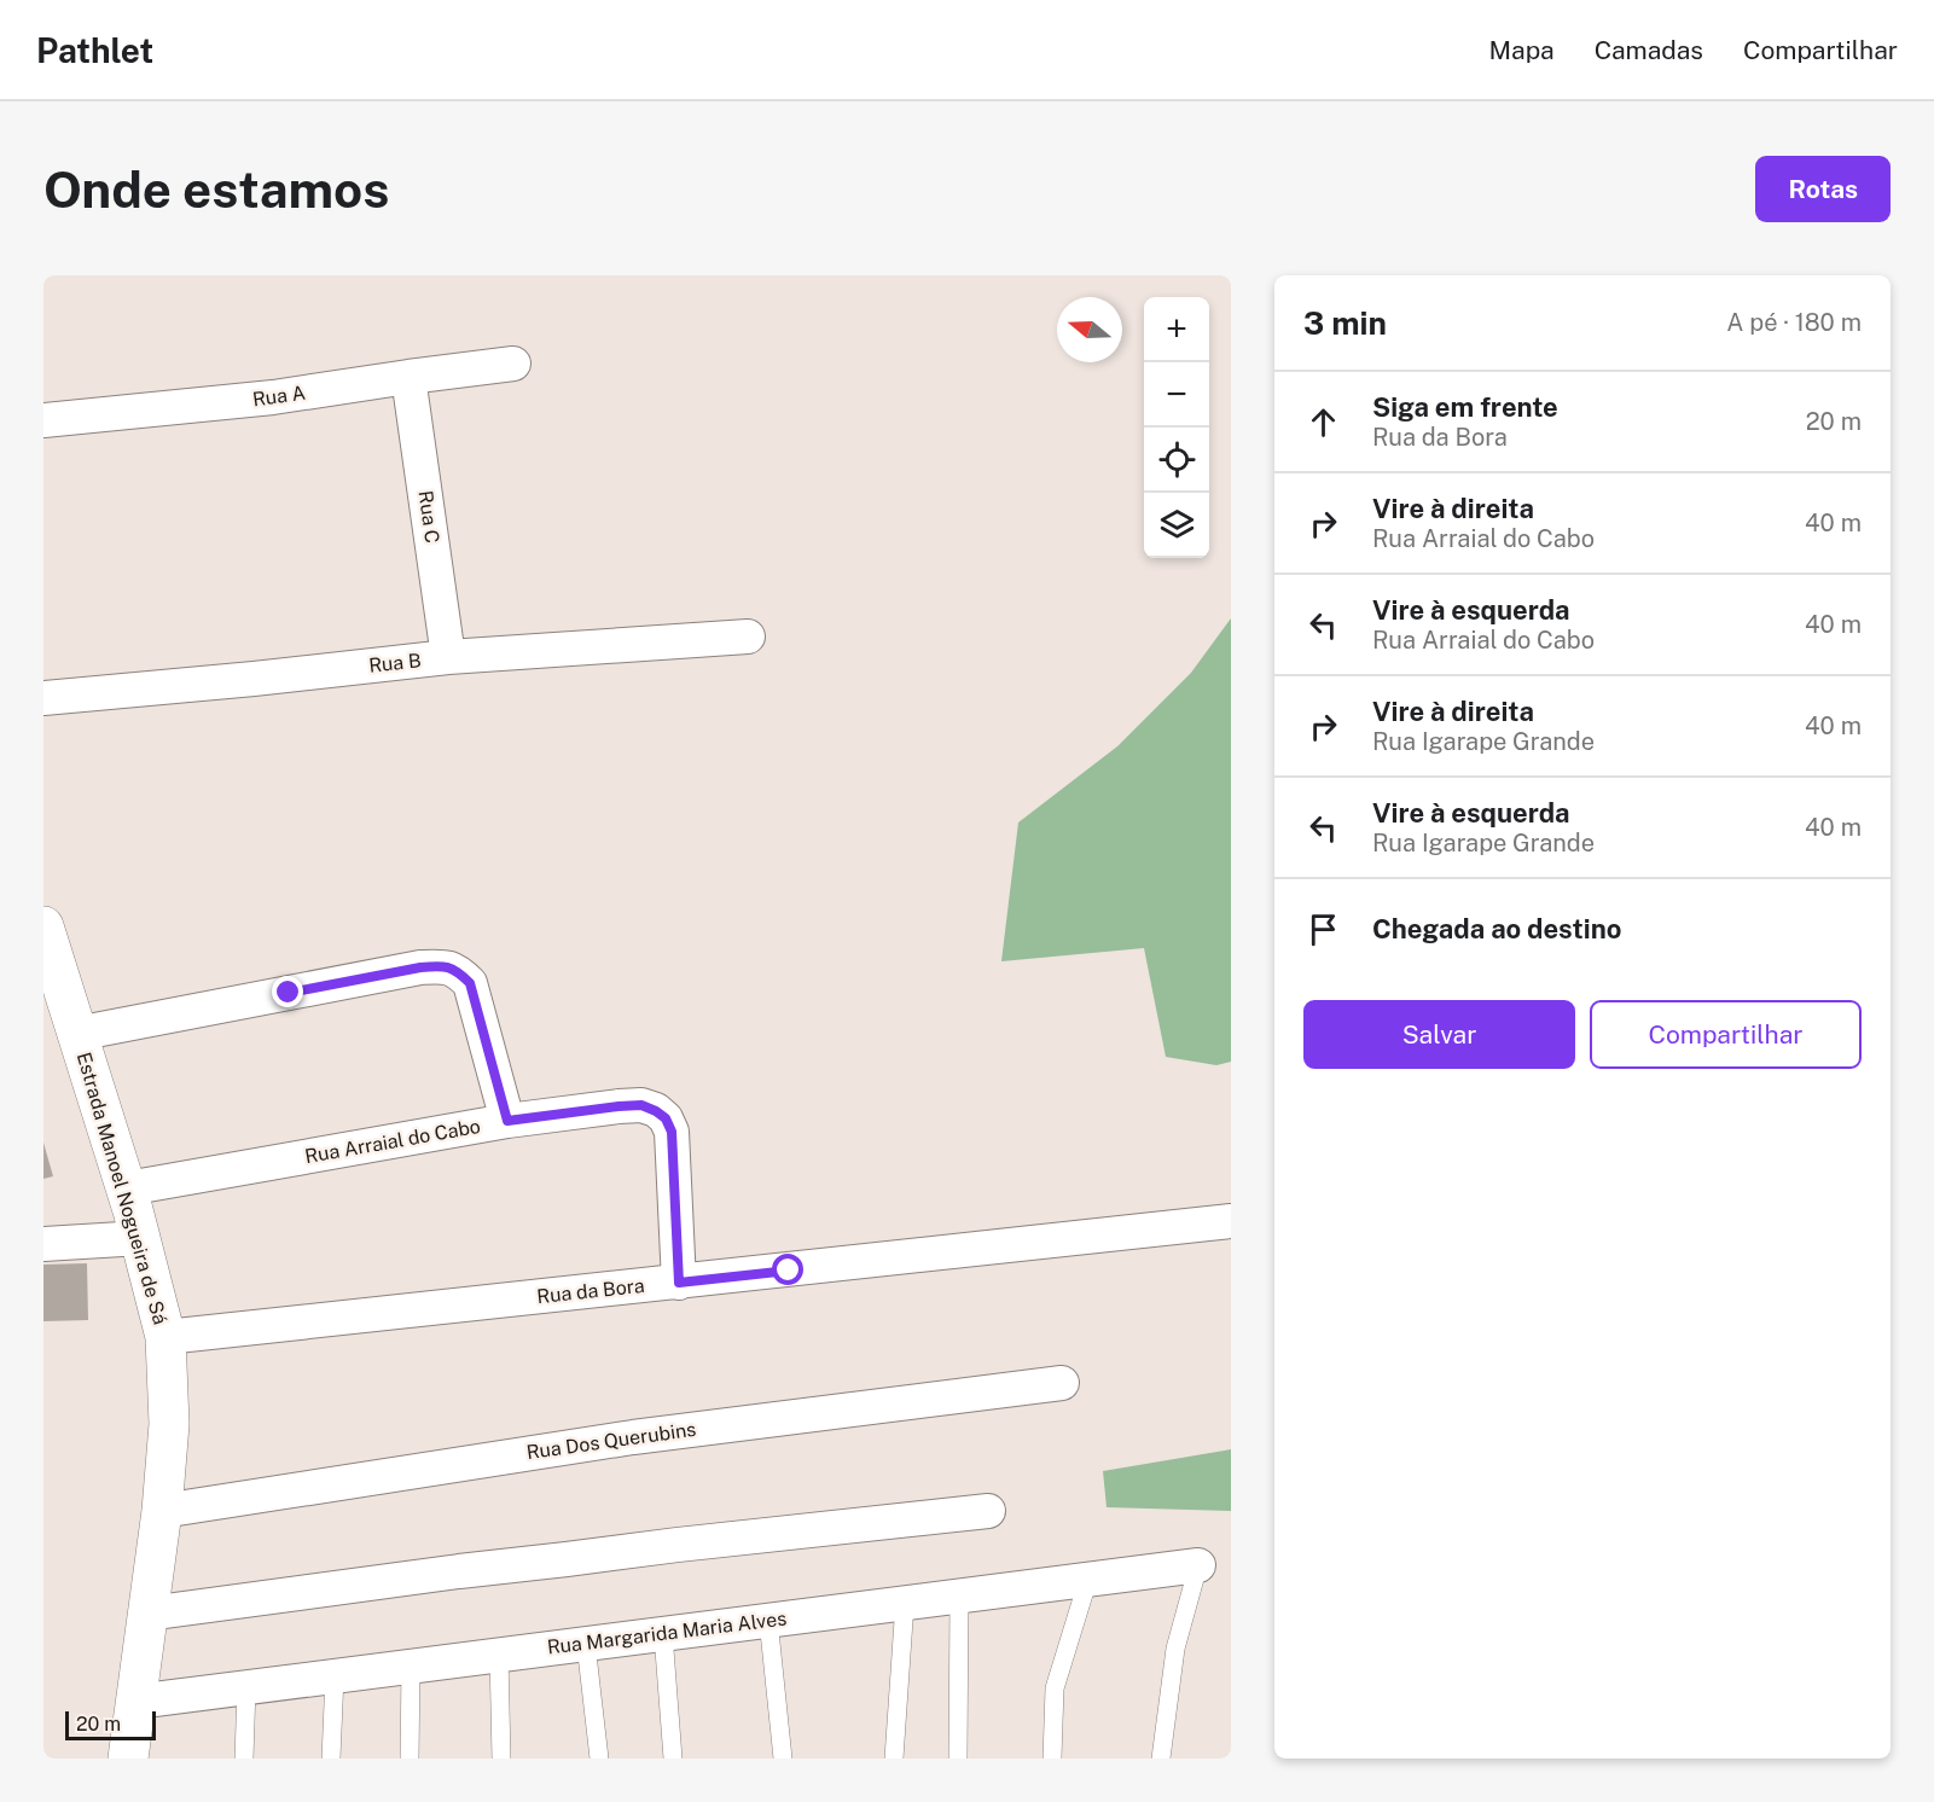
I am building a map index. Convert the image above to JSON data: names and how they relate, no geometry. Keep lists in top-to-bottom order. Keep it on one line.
{"streets":{"main road":["Estrada Manoel Nogueira de Sá"],"street":["Rua A","Rua C","Rua B","Rua Arraial do Cabo","Rua da Bora","Rua Dos Querubins","Rua Margarida Maria Alves"]},"crossings":[["Rua A","Rua C"],["Rua C","Rua B"],["Rua Arraial do Cabo","Estrada Manoel Nogueira de Sá"],["Rua Arraial do Cabo","Rua da Bora"],["Estrada Manoel Nogueira de Sá","Rua da Bora"],["Estrada Manoel Nogueira de Sá","Rua Dos Querubins"],["Estrada Manoel Nogueira de Sá","Rua Margarida Maria Alves"]],"scale_bar":"20 m","north":"left","page":{"header":"Pathlet","nav":["Mapa","Camadas","Compartilhar"],"buttons":["Rotas",["Salvar","Compartilhar"]],"title":"Onde estamos","heading":["3 min","A pé · 180 m"],"map_buttons":["+","−"],"list":[["Siga em frente","Rua da Bora","20 m"],["Vire à direita","Rua Arraial do Cabo","40 m"],["Vire à esquerda","Rua Arraial do Cabo","40 m"],["Vire à direita","Rua Igarape Grande","40 m"],["Vire à esquerda","Rua Igarape Grande","40 m"],"Chegada ao destino"],"scale":"20 m"}}
